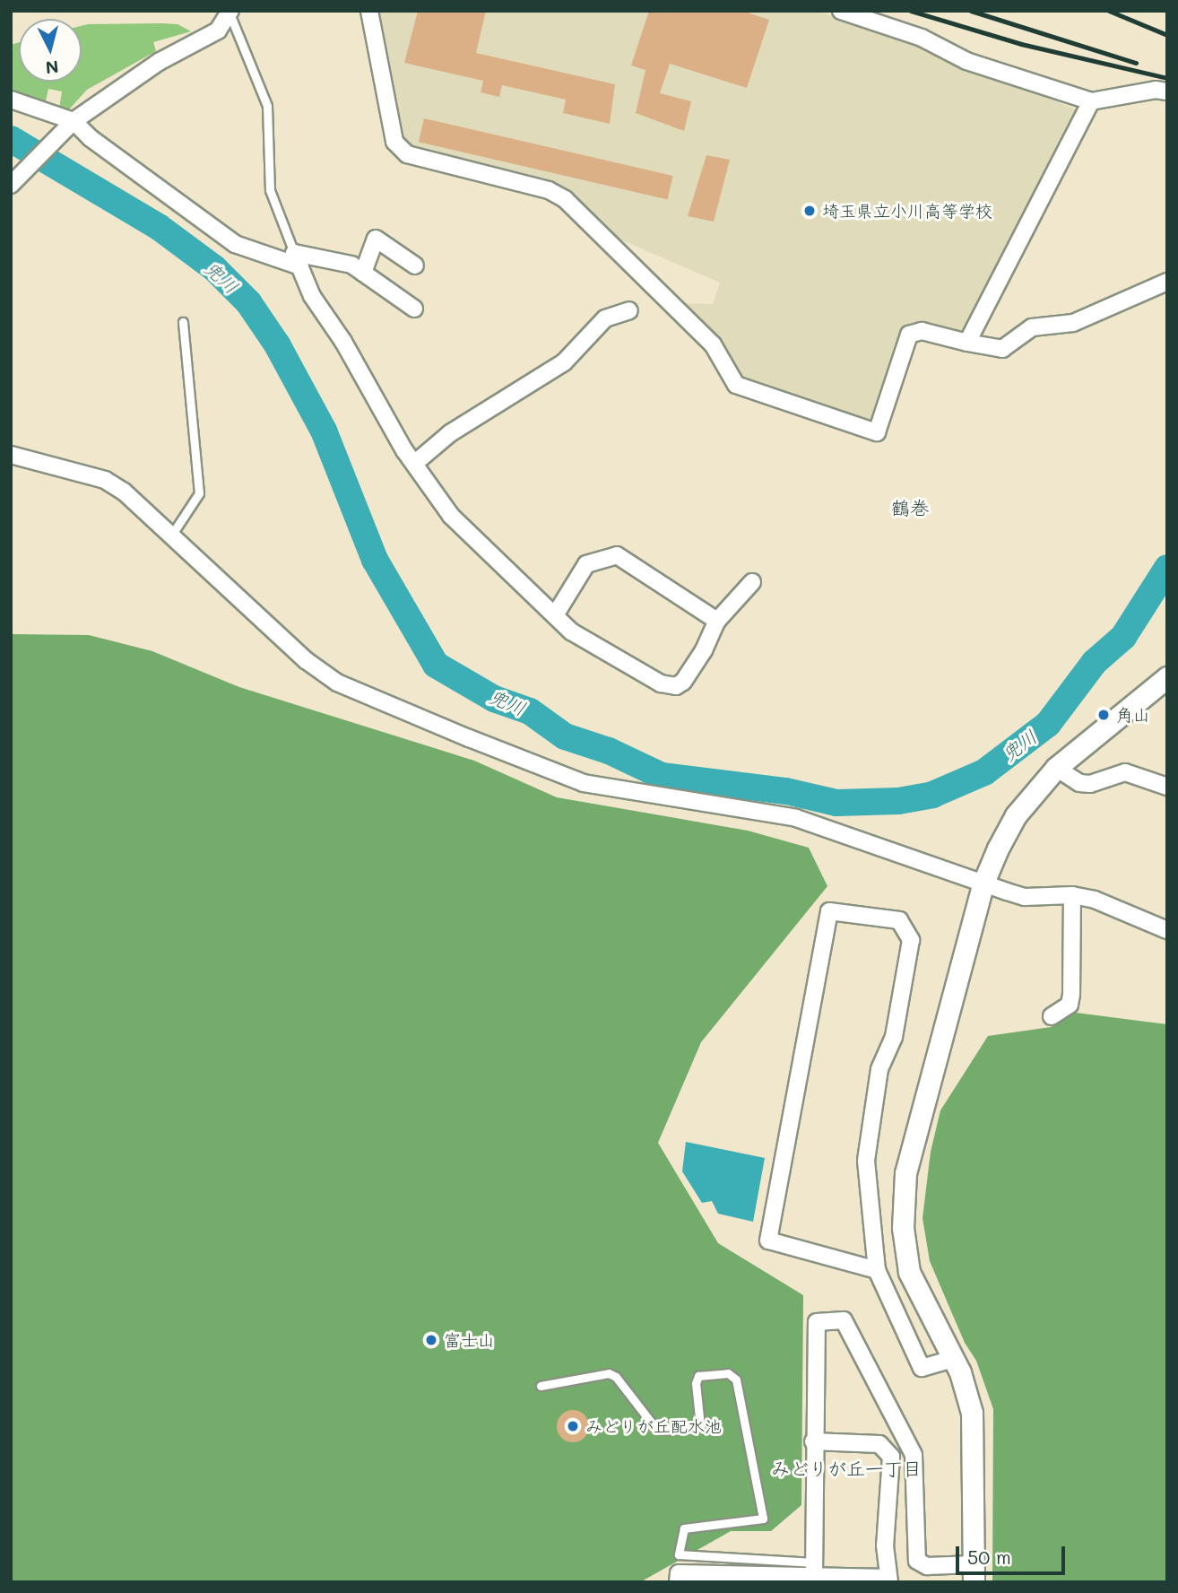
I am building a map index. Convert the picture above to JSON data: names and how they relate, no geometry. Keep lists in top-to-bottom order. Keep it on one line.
{"districts":["鶴巻","みどりが丘一丁目"],"water":["兜川"],"places":["埼玉県立小川高等学校","角山","富士山","みどりが丘配水池"],"scale_bar":"50 m","north":"bottom"}
